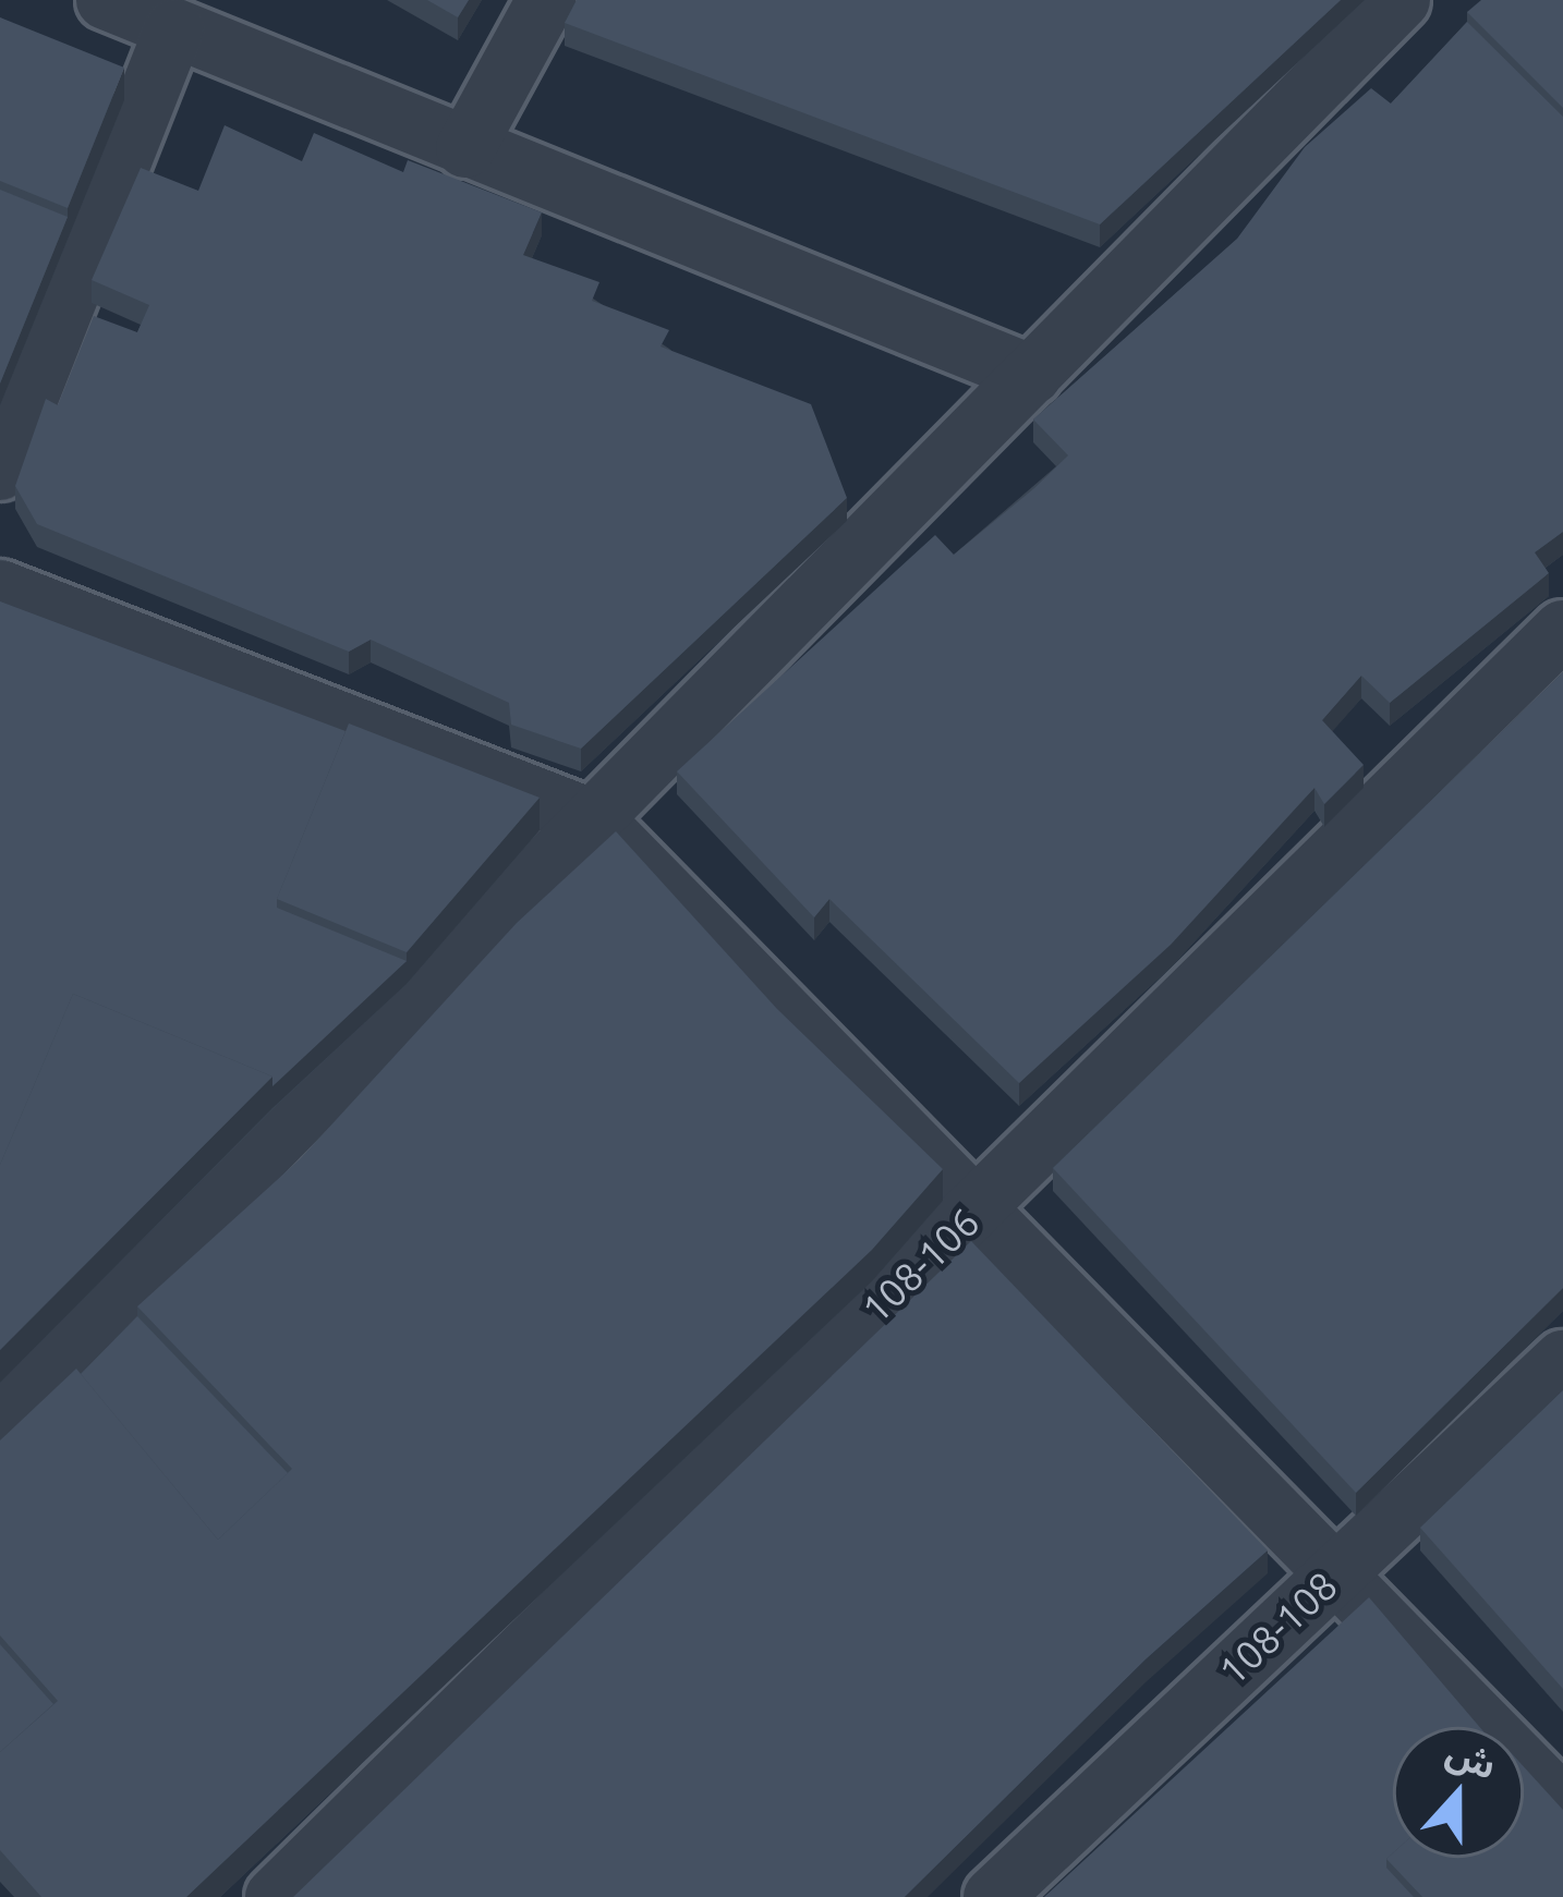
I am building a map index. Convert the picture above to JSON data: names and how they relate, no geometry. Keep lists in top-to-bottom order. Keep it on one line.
{"streets":{"street":["108-106","108-108"]},"north":"top"}
